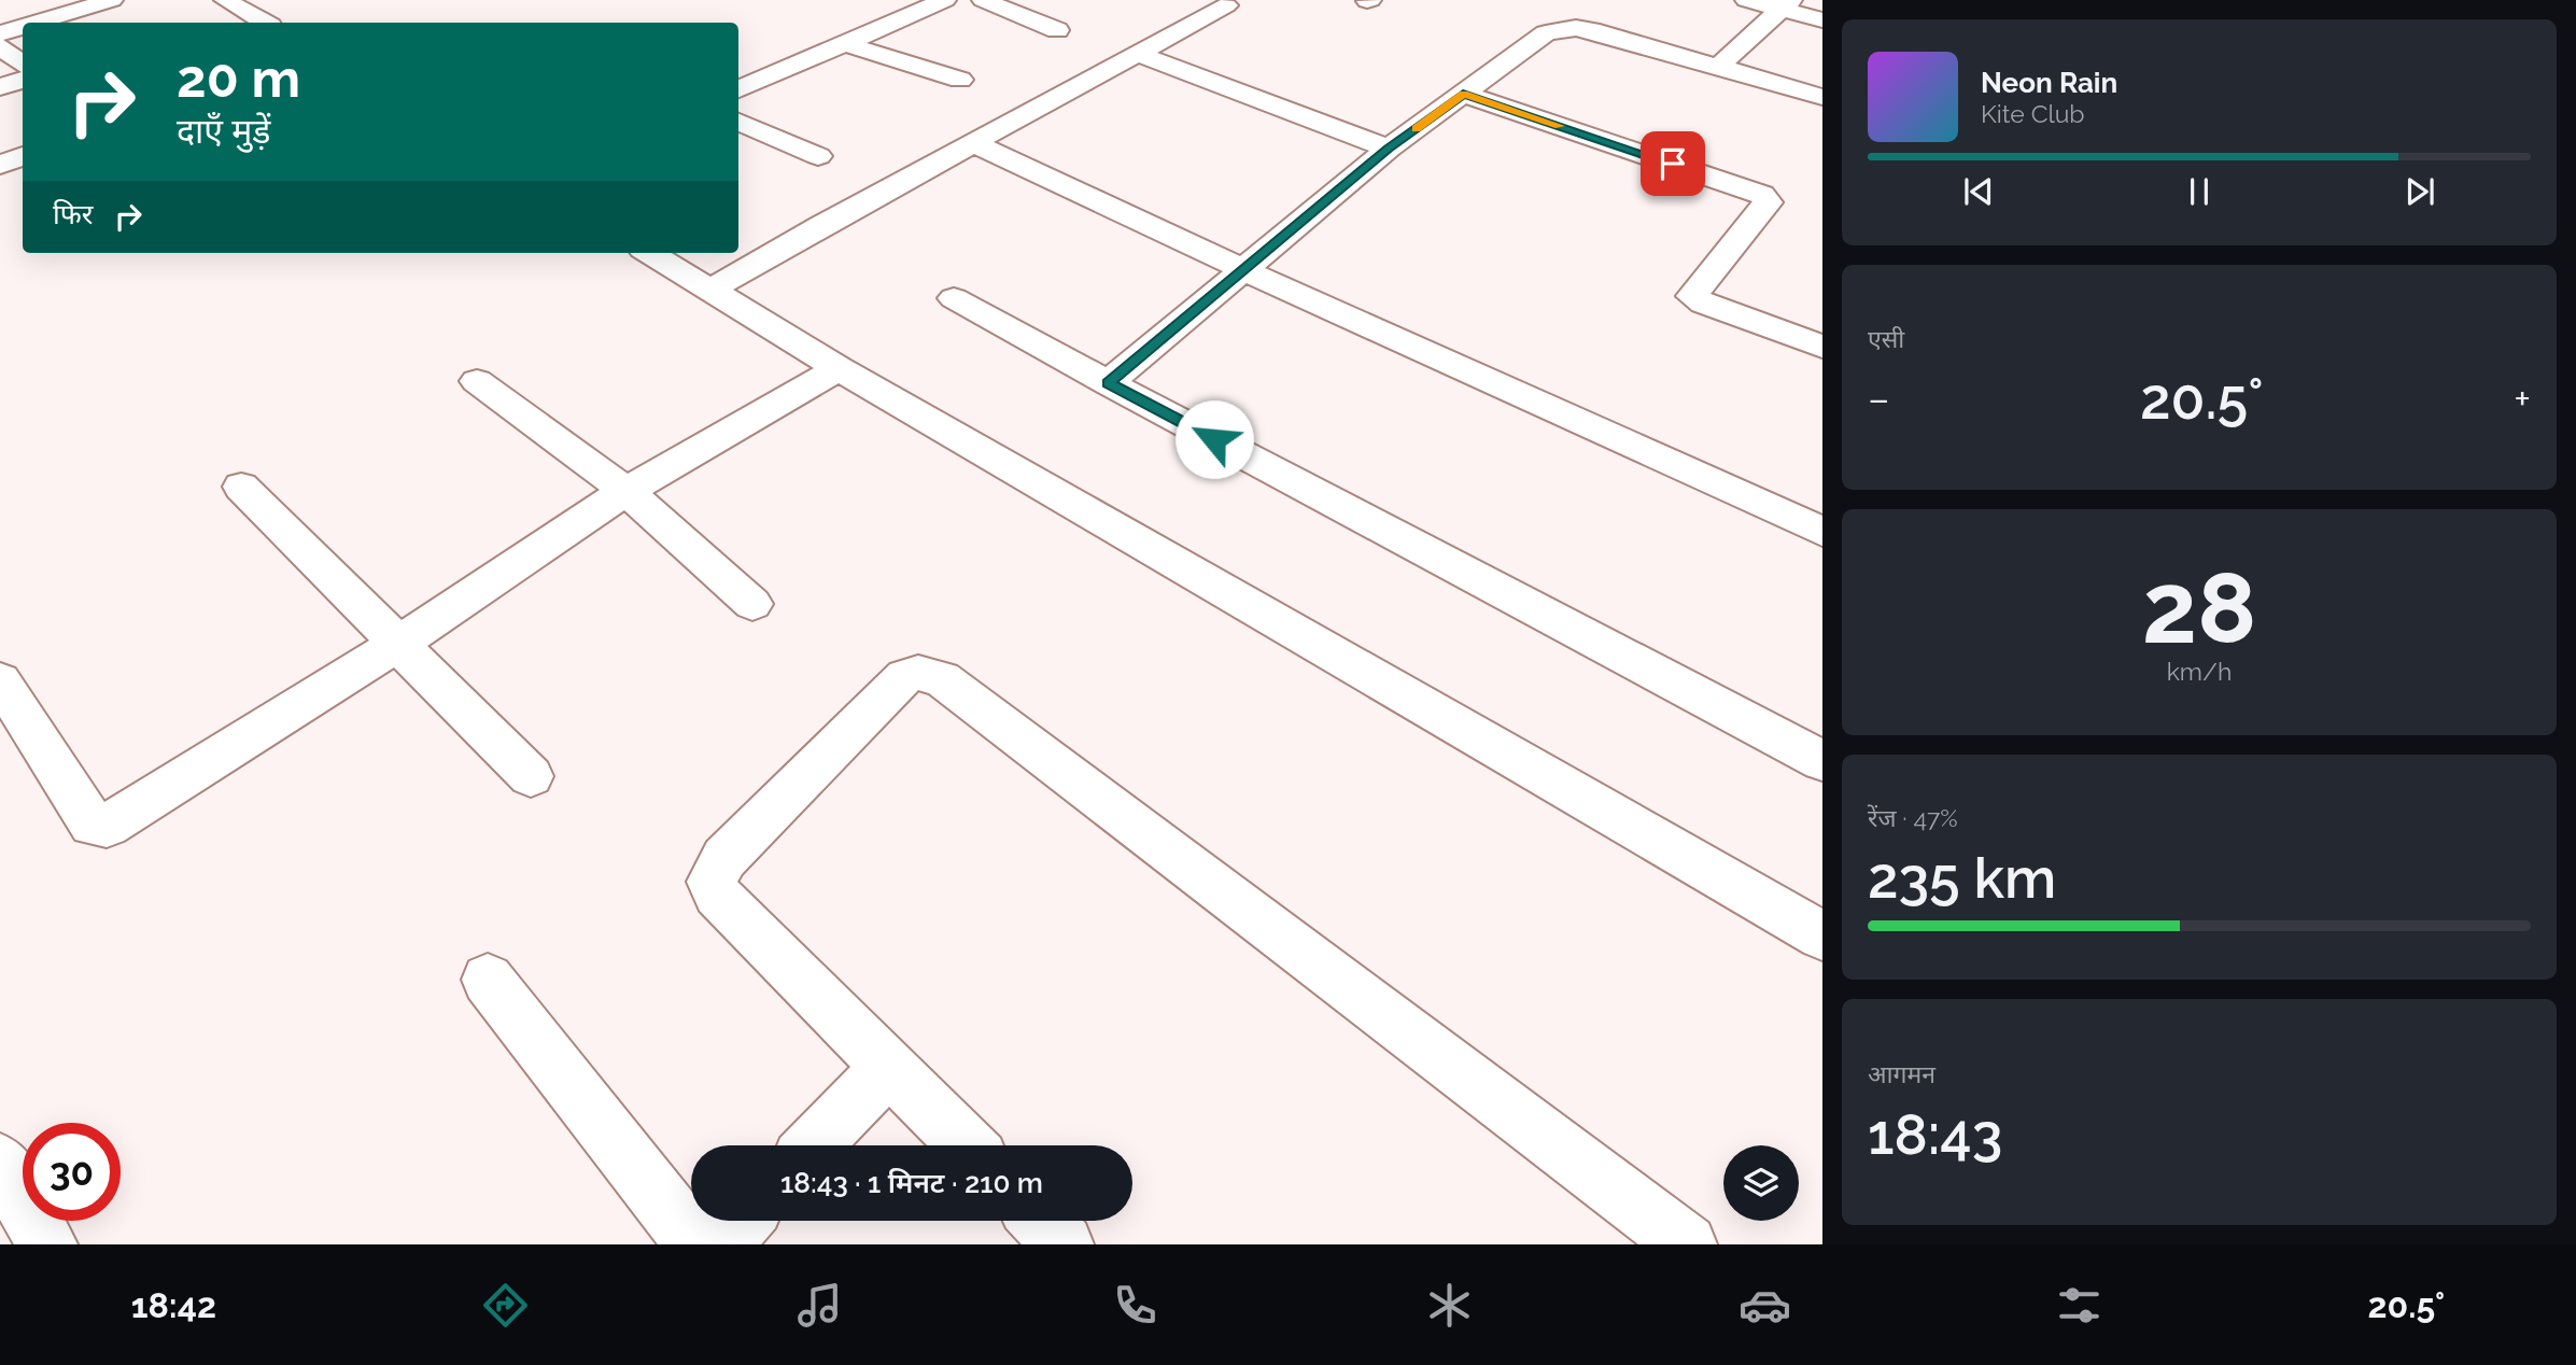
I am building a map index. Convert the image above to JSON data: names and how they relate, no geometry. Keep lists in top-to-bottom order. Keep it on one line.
{"page":{"turn":["20 m","दाएँ मुड़ें"],"song":["Neon Rain","Kite Club"],"then":"फिर","tile":["एसी",["28","km/h"],["रेंज · 47%","235 km"],["आगमन","18:43"]],"heat":["−","20.5°","+"],"limit":"30","trip":"18:43 · 1 मिनट · 210 m","tabs":["18:42","20.5°"]}}
